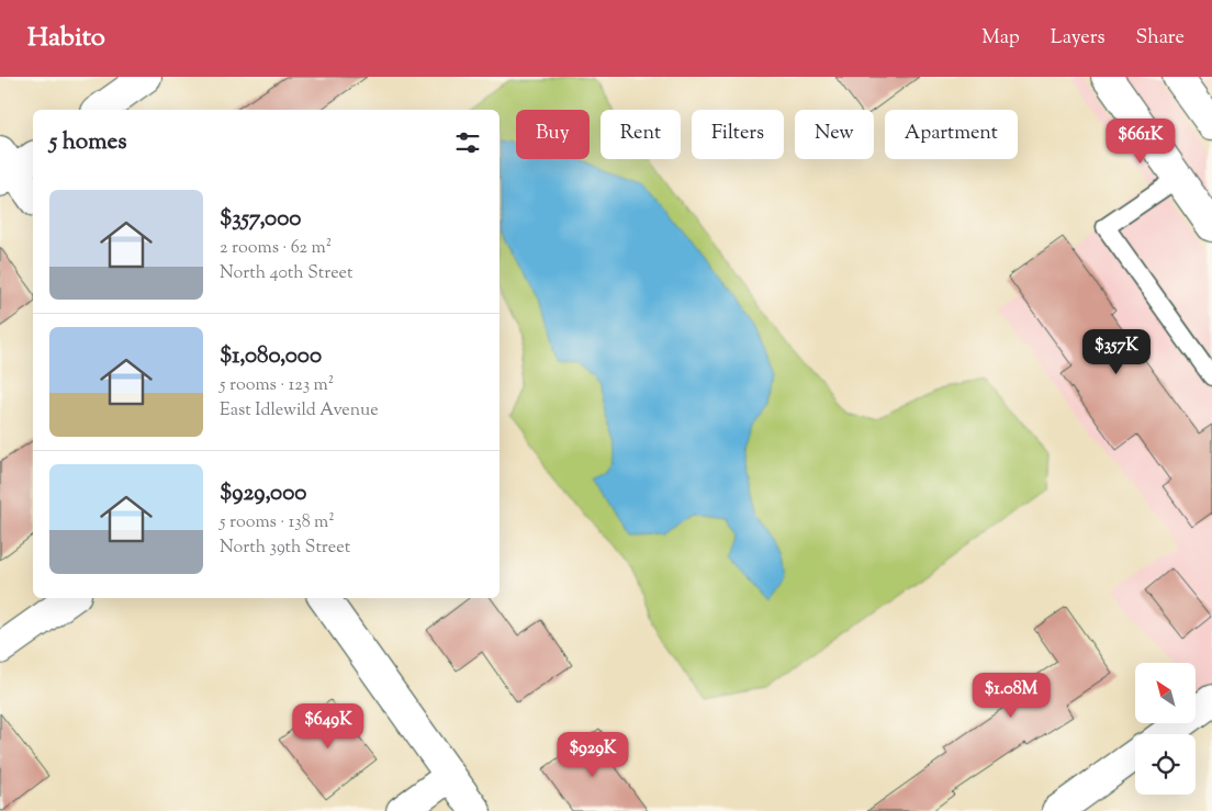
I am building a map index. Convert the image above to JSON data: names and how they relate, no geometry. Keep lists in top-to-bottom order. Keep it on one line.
{"north":"top left","page":{"header":"Habito","nav":["Map","Layers","Share"],"chip":["Buy","Rent","Filters","New","Apartment"],"heading":"5 homes","price":["$661K","$357K","$1.08M","$649K","$929K"],"list":[{"name":"$357,000","note":"2 rooms · 62 m² · North 40th Street"},{"name":"$1,080,000","note":"5 rooms · 123 m² · East Idlewild Avenue"},{"name":"$929,000","note":"5 rooms · 138 m² · North 39th Street"}]}}
